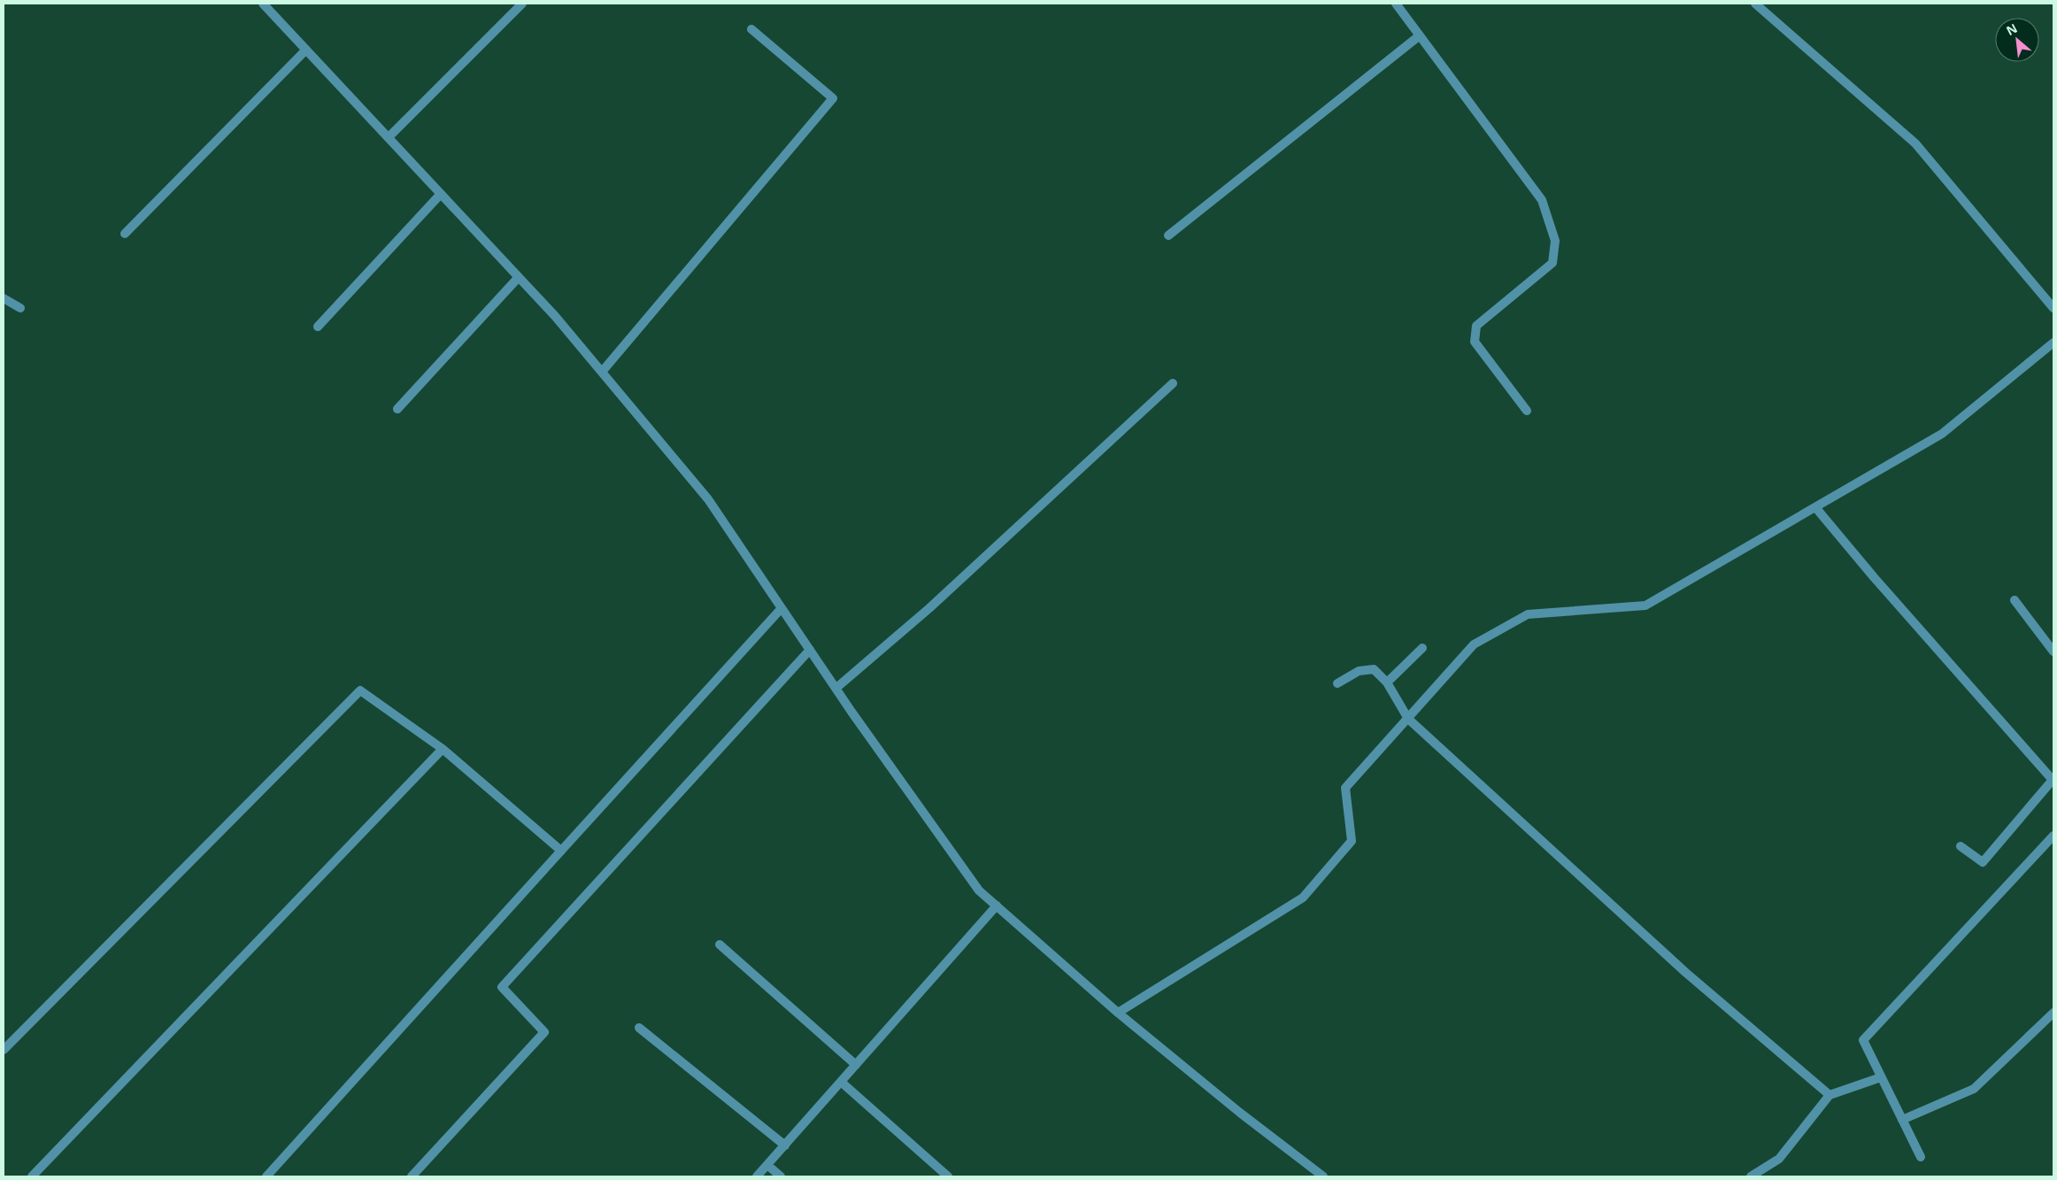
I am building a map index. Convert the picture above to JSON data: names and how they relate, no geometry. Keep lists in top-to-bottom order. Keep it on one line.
{"north":"top left"}
